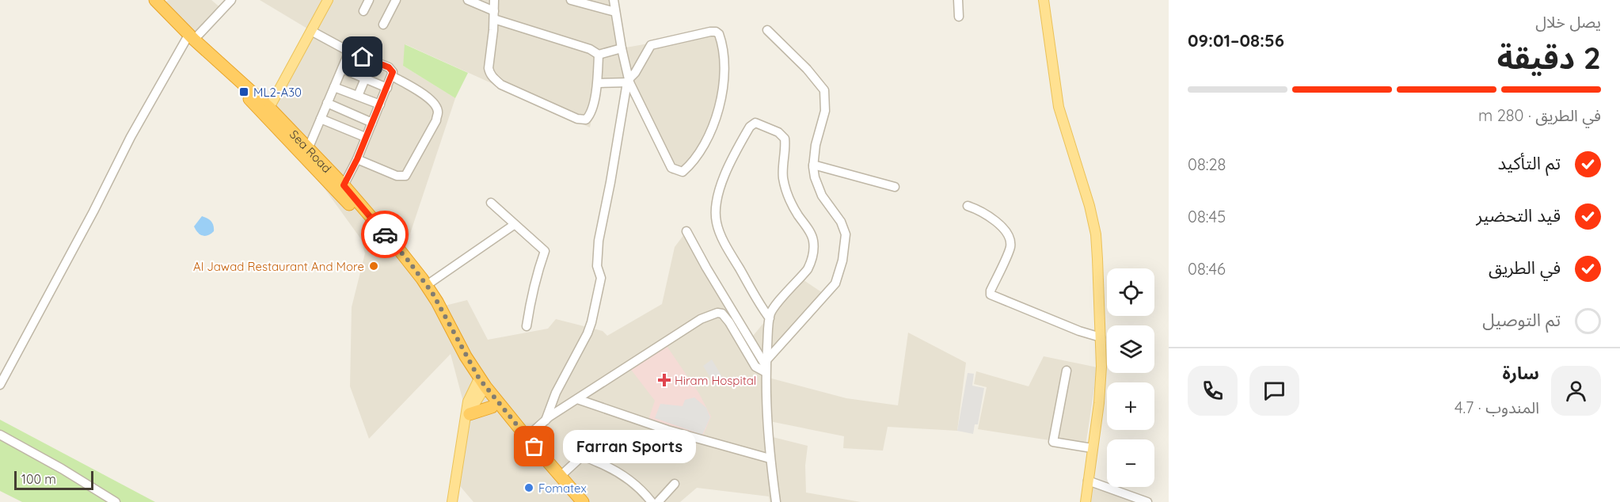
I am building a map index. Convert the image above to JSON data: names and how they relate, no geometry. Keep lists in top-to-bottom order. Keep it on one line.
{"streets":{"highway":["Sea Road"]},"places":{"transit":["ML2-A30"],"other":["Al Jawad Restaurant And More","Farran Sports","Fomatex"],"health":["Hiram Hospital"]},"scale_bar":"100 m","page":{"heading":["2 دقيقة","يصل خلال","08:56–09:01"],"panel":["سارة","المندوب · 4.7"],"bar":"في الطريق · 280 m","list":[["تم التأكيد","08:28"],["قيد التحضير","08:45"],["في الطريق","08:46"],"تم التوصيل"],"map_buttons":["+","−"],"bubble":"Farran Sports","scale":"100 m"}}
